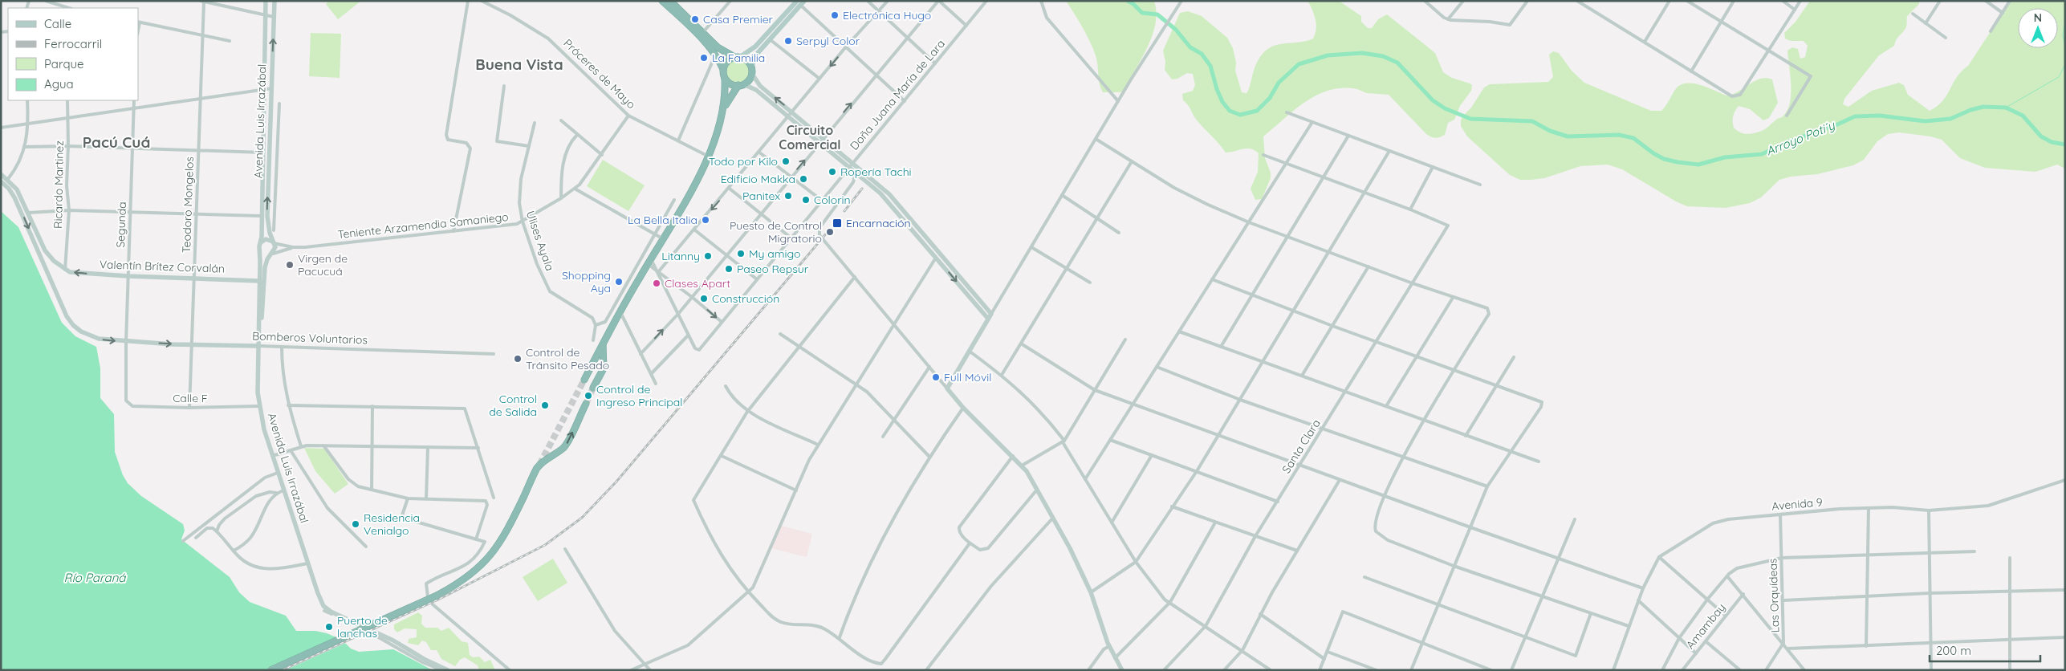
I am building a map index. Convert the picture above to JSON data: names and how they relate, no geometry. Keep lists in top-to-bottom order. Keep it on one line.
{"streets":{"main road":["Avenida Luis Irrazábal","Valentín Brítez Corvalán","Bomberos Voluntarios"],"street":["Próceres de Mayo","Doña Juana María de Lara","Ricardo Martinez","Teodoro Mongelos","Segunda","Teniente Arzamendia Samaniego","Ulises Ayala","Calle F","Santa Clara","Avenida 9","Las Orquídeas","Amambay"]},"crossings":[["Próceres de Mayo","Teniente Arzamendia Samaniego"],["Avenida Luis Irrazábal","Valentín Brítez Corvalán"],["Avenida Luis Irrazábal","Bomberos Voluntarios"],["Avenida Luis Irrazábal","Calle F"],["Ricardo Martinez","Valentín Brítez Corvalán"],["Teodoro Mongelos","Valentín Brítez Corvalán"],["Teodoro Mongelos","Bomberos Voluntarios"],["Teodoro Mongelos","Calle F"],["Segunda","Valentín Brítez Corvalán"],["Segunda","Bomberos Voluntarios"],["Segunda","Calle F"],["Teniente Arzamendia Samaniego","Ulises Ayala"],["Avenida 9","Las Orquídeas"]],"districts":["Buena Vista","Circuito Comercial","Pacú Cuá"],"water":["Arroyo Poti´y","Río Paraná"],"places":{"other":["Electrónica Hugo","Casa Premier","Serpyl Color","La Familia","Todo por Kilo","Ropería Tachi","Edificio Makka","Panitex","Colorin","La Bella Italia","Puesto de Control Migratorio","My amigo","Litanny","Virgen de Pacucuá","Paseo Repsur","Shopping Aya","Clases Apart","Construcción","Control de Tránsito Pesado","Full Móvil","Control de Ingreso Principal","Control de Salida","Residencia Venialgo","Puerto de lanchas"],"transit":["Encarnación"]},"legend":["Calle","Ferrocarril","Parque","Agua"],"scale_bar":"200 m","north":"top"}
